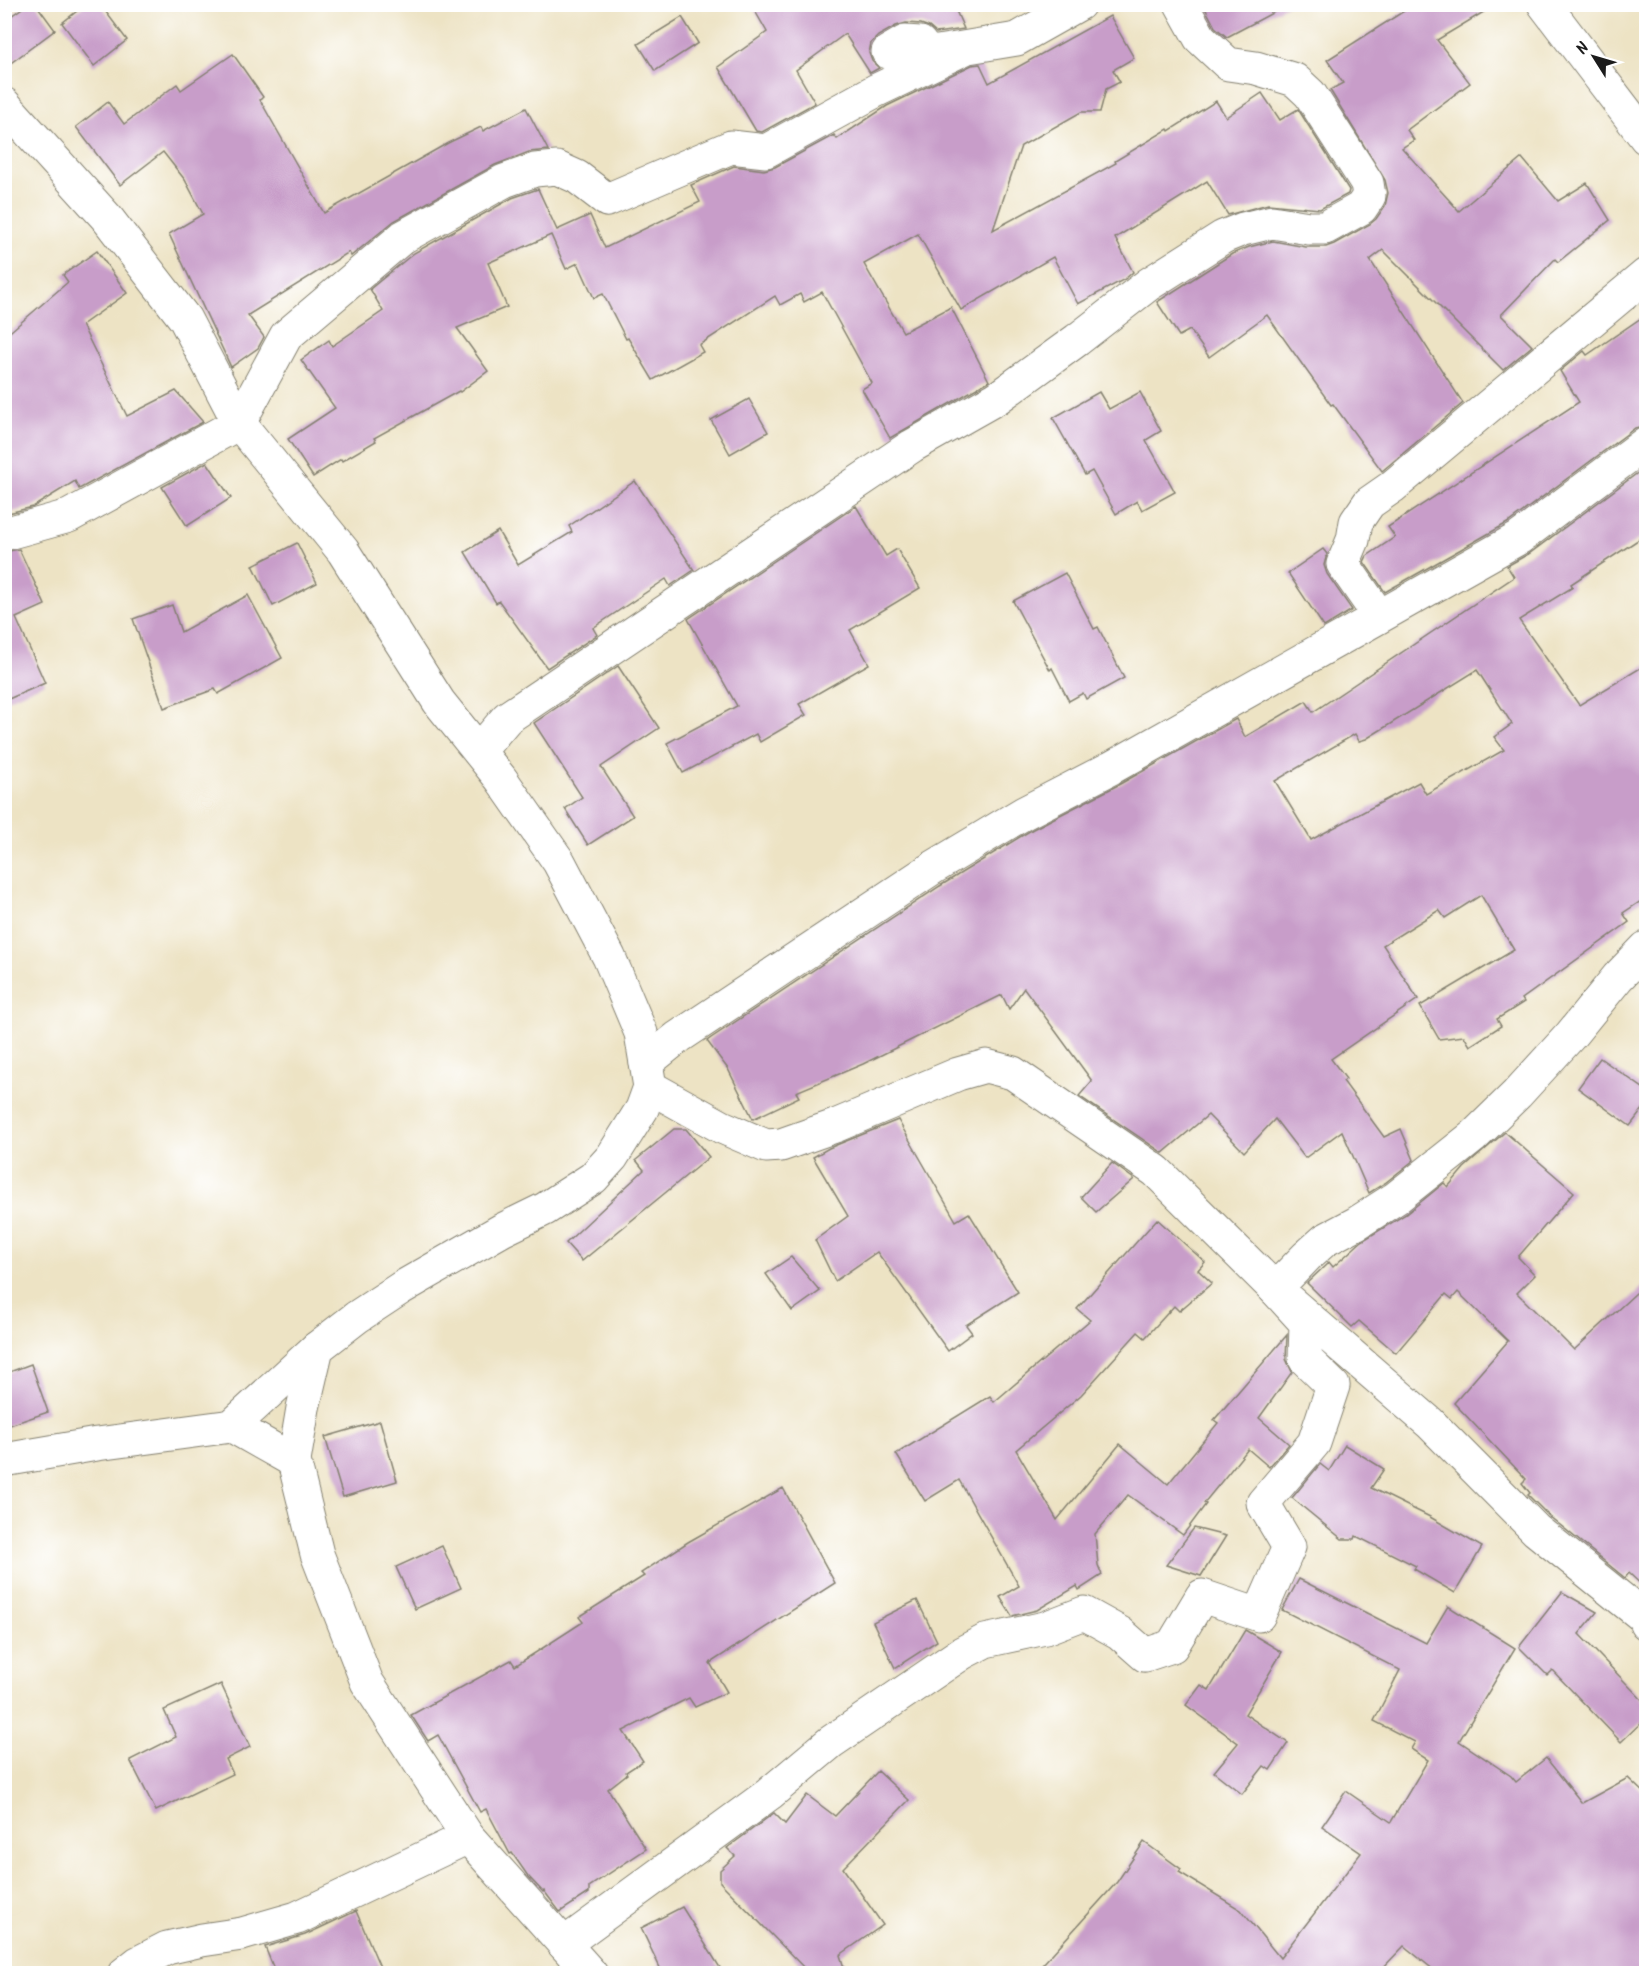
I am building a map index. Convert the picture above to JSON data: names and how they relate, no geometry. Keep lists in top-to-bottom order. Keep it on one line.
{"north":"top left"}
